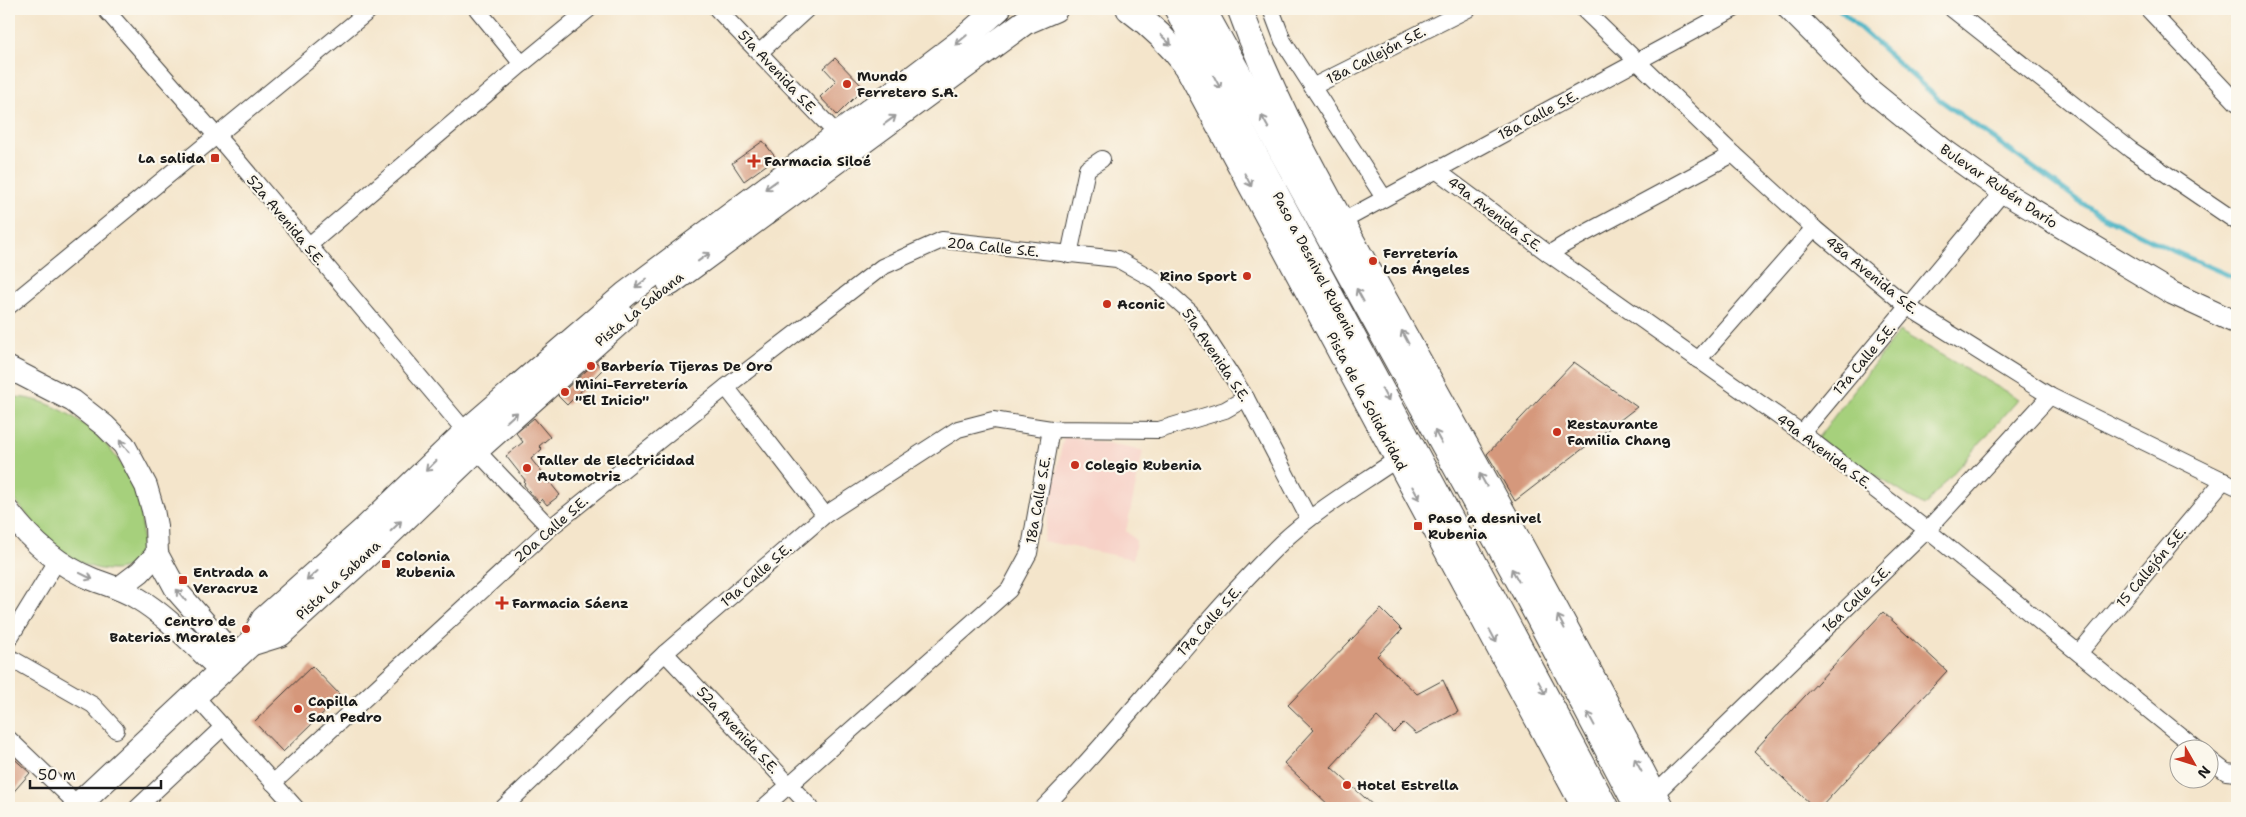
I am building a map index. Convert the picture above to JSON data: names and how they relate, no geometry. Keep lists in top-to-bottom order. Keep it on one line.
{"streets":{"main road":["Paso a Desnivel Rubenia","Pista La Sabana","Pista de la Solidaridad"],"street":["18a Callejón S.E.","51a Avenida S.E.","18a Calle S.E.","Bulevar Rubén Darío","49a Avenida S.E.","52a Avenida S.E.","20a Calle S.E.","48a Avenida S.E.","17a Calle S.E.","15 Callejón S.E.","19a Calle S.E.","16a Calle S.E."]},"crossings":[["51a Avenida S.E.","20a Calle S.E."],["51a Avenida S.E.","Pista La Sabana"],["51a Avenida S.E.","17a Calle S.E."],["18a Calle S.E.","49a Avenida S.E."],["18a Calle S.E.","52a Avenida S.E."],["18a Calle S.E.","48a Avenida S.E."],["18a Calle S.E.","19a Calle S.E."],["Bulevar Rubén Darío","17a Calle S.E."],["49a Avenida S.E.","17a Calle S.E."],["49a Avenida S.E.","15 Callejón S.E."],["49a Avenida S.E.","16a Calle S.E."],["52a Avenida S.E.","20a Calle S.E."],["52a Avenida S.E.","Pista La Sabana"],["52a Avenida S.E.","19a Calle S.E."],["Paso a Desnivel Rubenia","16a Calle S.E."],["48a Avenida S.E.","17a Calle S.E."],["48a Avenida S.E.","15 Callejón S.E."],["48a Avenida S.E.","16a Calle S.E."],["17a Calle S.E.","Pista de la Solidaridad"]],"places":{"other":["Mundo Ferretero S.A.","Ferretería Los Ángeles","Rino Sport","Aconic","Barbería Tijeras De Oro","Mini-Ferretería \"El Inicio\"","Restaurante Familia Chang","Colegio Rubenia","Taller de Electricidad Automotriz","Centro de Baterias Morales","Capilla San Pedro","Hotel Estrella"],"transit":["La salida","Paso a desnivel Rubenia","Colonia Rubenia","Entrada a Veracruz"],"health":["Farmacia Siloé","Farmacia Sáenz"]},"scale_bar":"50 m","north":"bottom right"}
